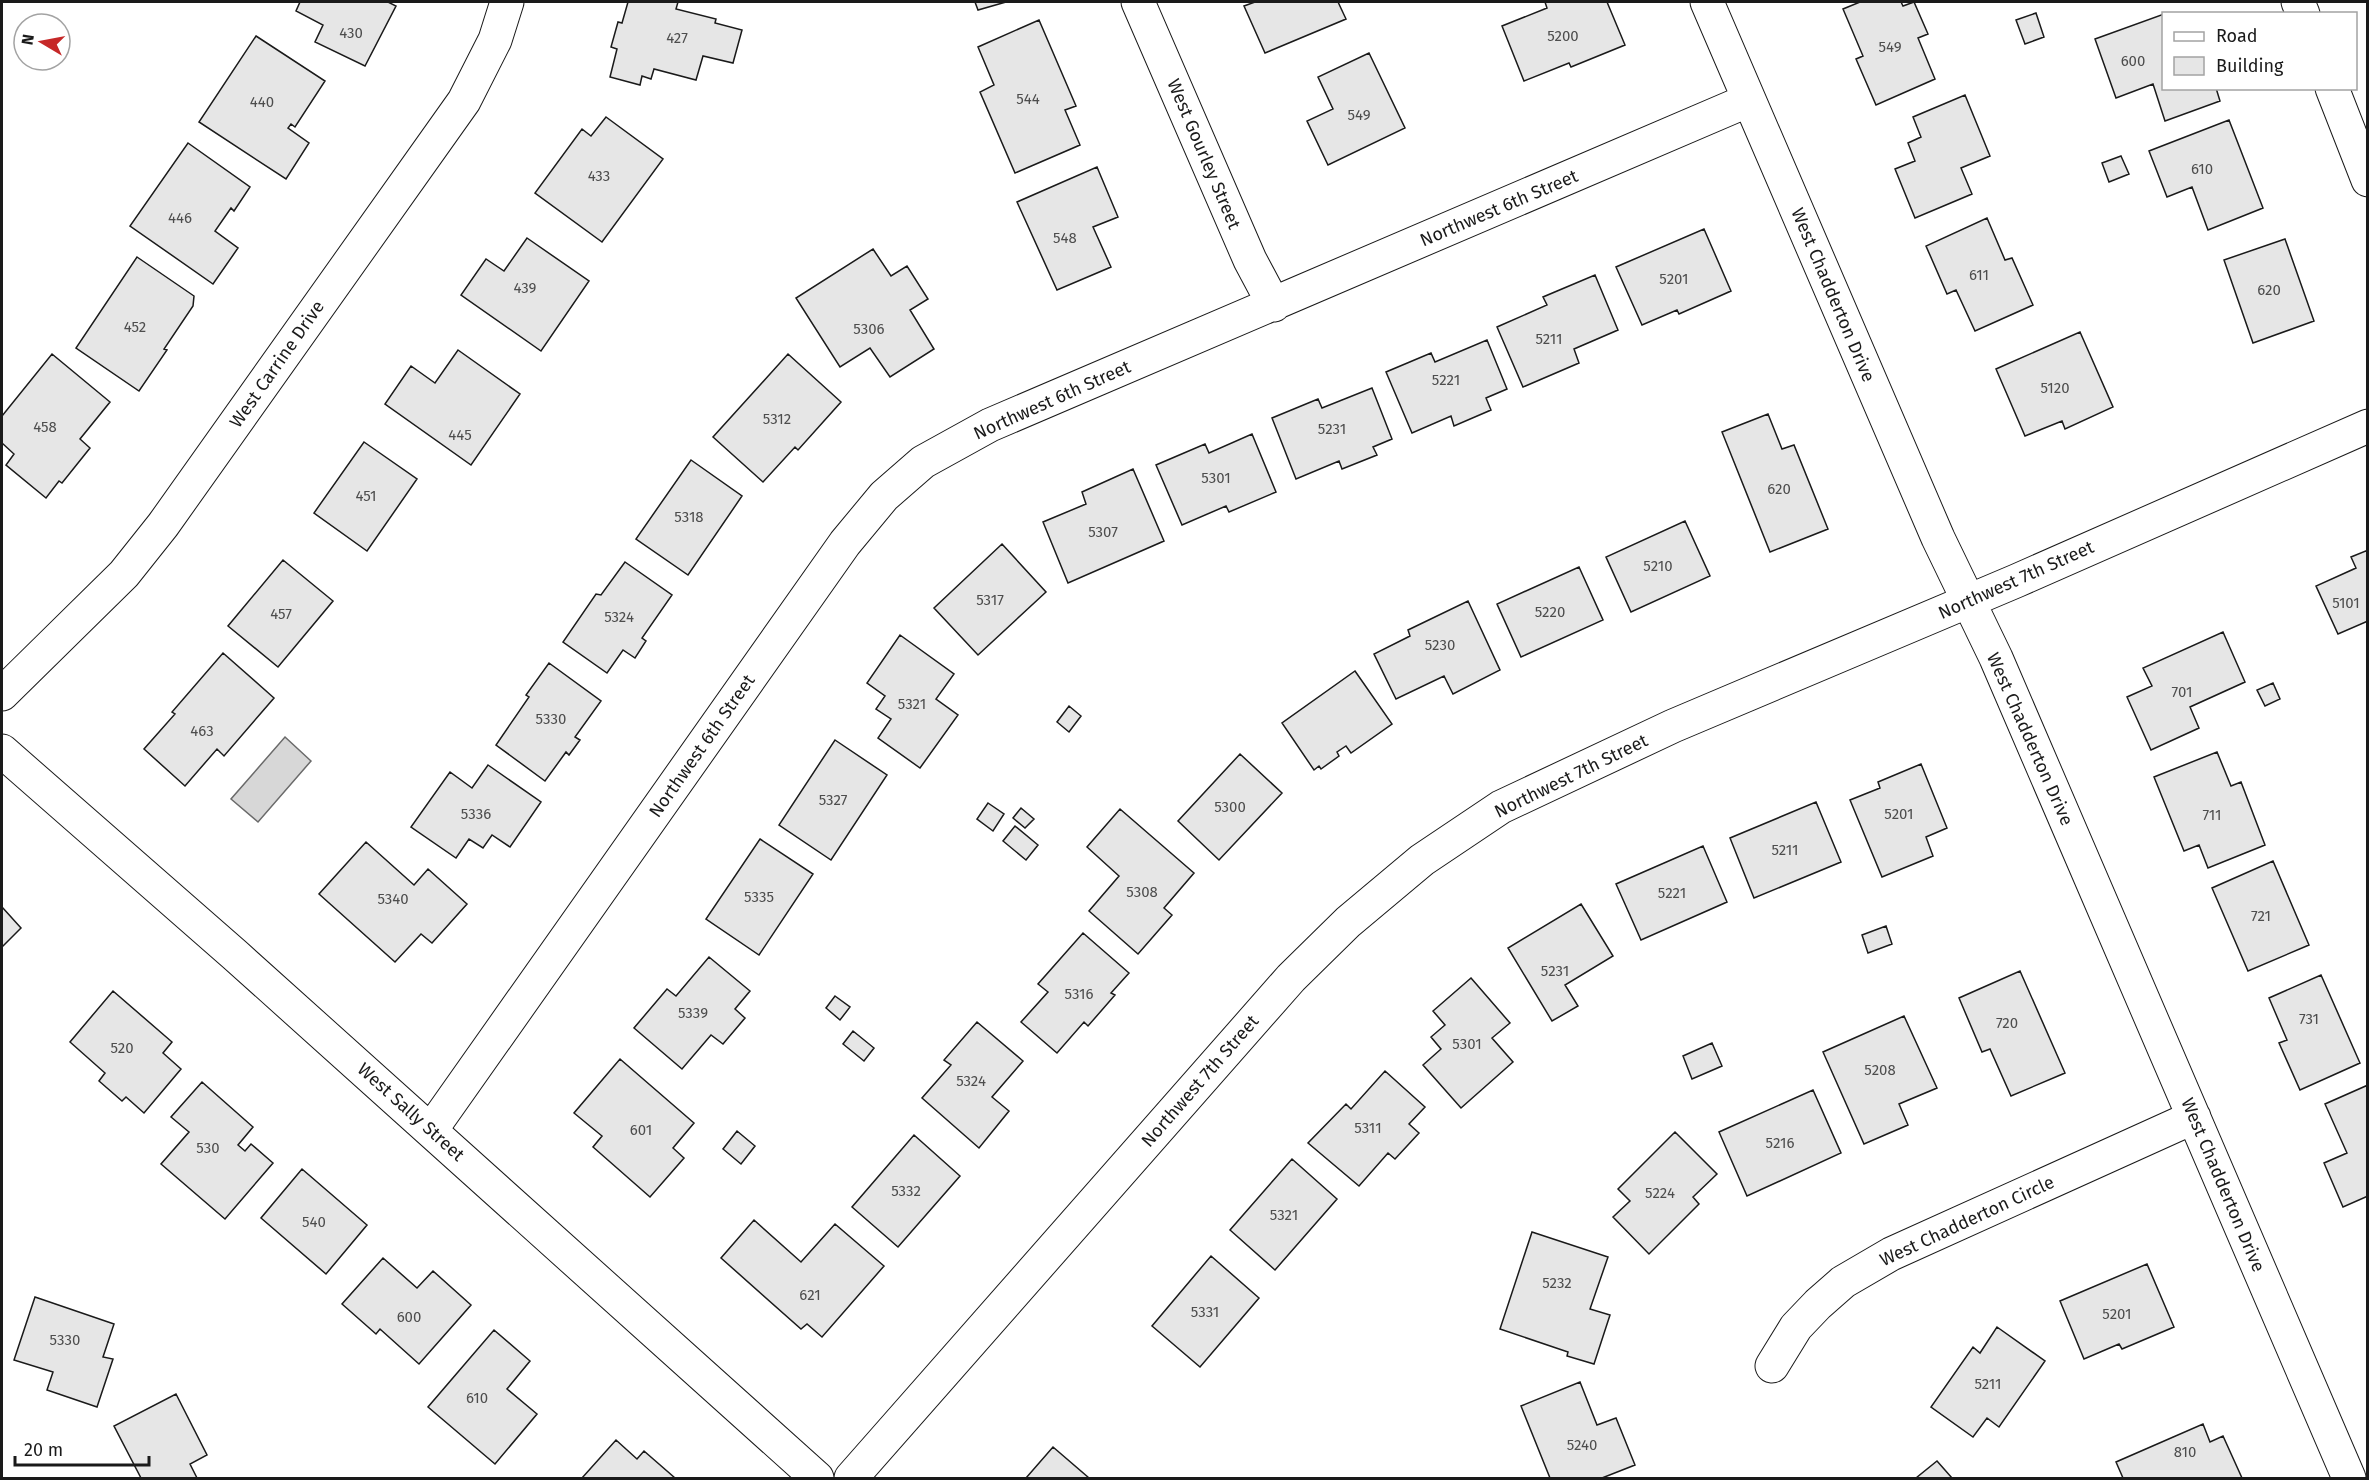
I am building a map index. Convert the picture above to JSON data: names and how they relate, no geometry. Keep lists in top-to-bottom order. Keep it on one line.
{"streets":{"street":["West Gourley Street","Northwest 6th Street","West Chadderton Drive","West Carrine Drive","Northwest 7th Street","West Sally Street","West Chadderton Circle"]},"crossings":[["West Gourley Street","Northwest 6th Street"],["Northwest 6th Street","West Chadderton Drive"],["Northwest 6th Street","West Sally Street"],["West Chadderton Drive","Northwest 7th Street"],["West Chadderton Drive","West Chadderton Circle"]],"house_numbers":["430","5200","427","549","600","544","440","549","610","433","446","548","611","5201","439","620","452","5306","5211","5221","5120","5312","458","5231","445","5301","620","451","5318","5307","5210","5317","5101","5220","457","5324","5230","701","5321","5330","463","5327","5300","5336","5201","711","5211","5308","5221","5335","5340","721","5231","5316","5339","731","720","5301","520","5208","5324","5311","601","5216","530","5332","5224","5321","540","5232","621","5331","5201","600","5330","5211","610","5240","810"],"legend":["Road","Building"],"scale_bar":"20 m","north":"left"}
